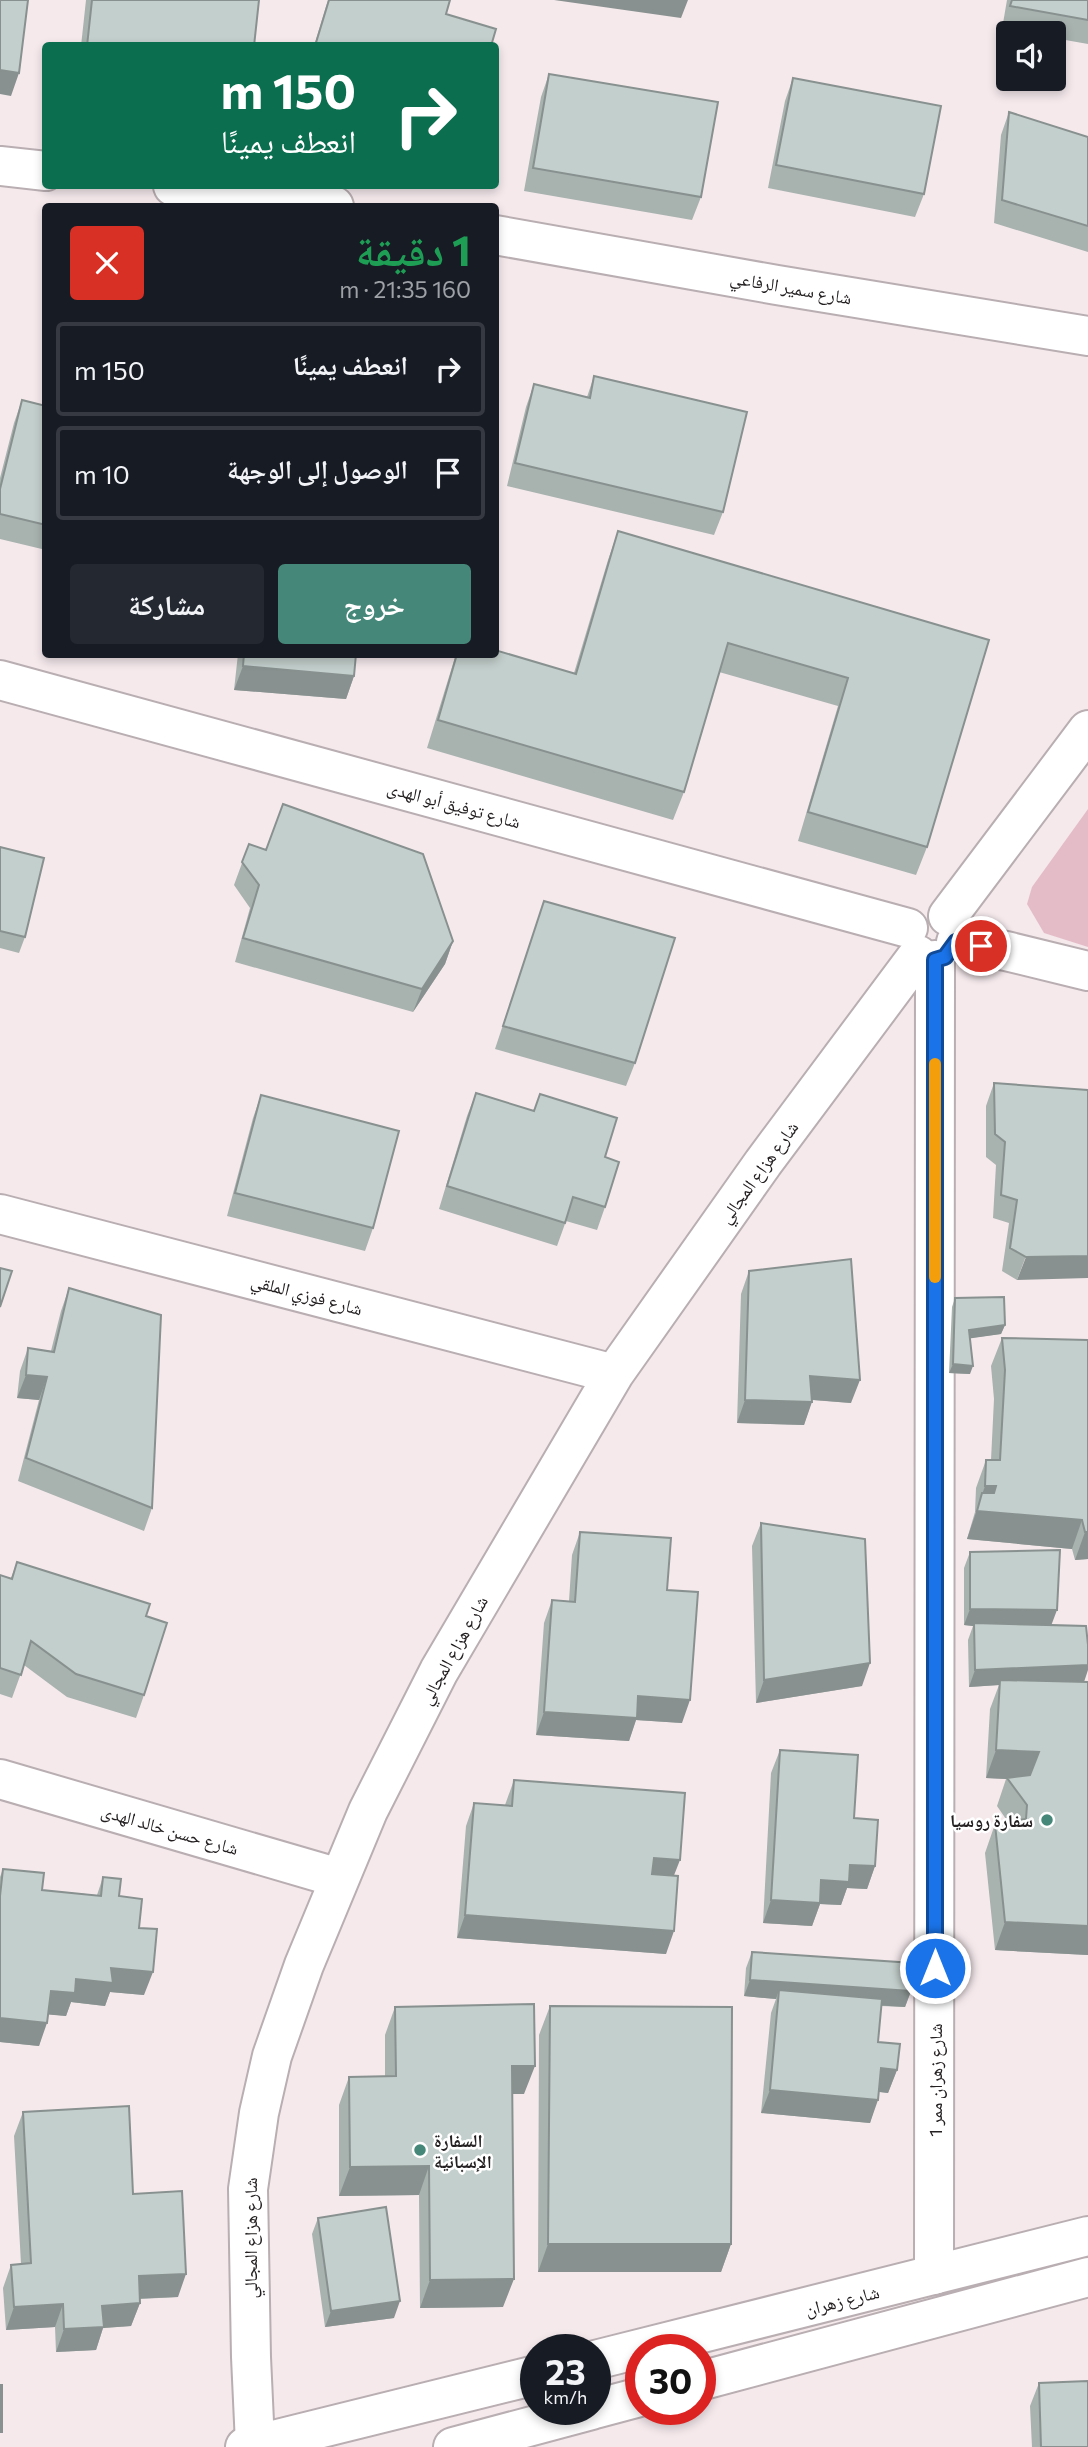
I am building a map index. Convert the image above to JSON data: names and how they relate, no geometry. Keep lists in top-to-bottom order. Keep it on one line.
{"streets":{"street":["شارع سمير الرفاعي","شارع توفيق أبو الهدى","شارع هزاع المجالي","شارع فوزي الملقي","شارع حسن خالد الهدى","شارع زهران ممر 1","شارع زهران"]},"crossings":[["شارع توفيق أبو الهدى","شارع هزاع المجالي"],["شارع توفيق أبو الهدى","شارع زهران ممر 1"],["شارع هزاع المجالي","شارع فوزي الملقي"],["شارع هزاع المجالي","شارع حسن خالد الهدى"],["شارع هزاع المجالي","شارع زهران ممر 1"],["شارع زهران ممر 1","شارع زهران"]],"places":["سفارة روسيا","السفارة الإسبانية"],"page":{"turn":["150 m","انعطف يمينًا"],"heading":["1 دقيقة","160 m · 21:35"],"list":[{"name":"انعطف يمينًا","value":"150 m"},{"name":"الوصول إلى الوجهة","value":"10 m"}],"buttons":["خروج","مشاركة"],"speed":"23 km/h","limit":"30"}}
